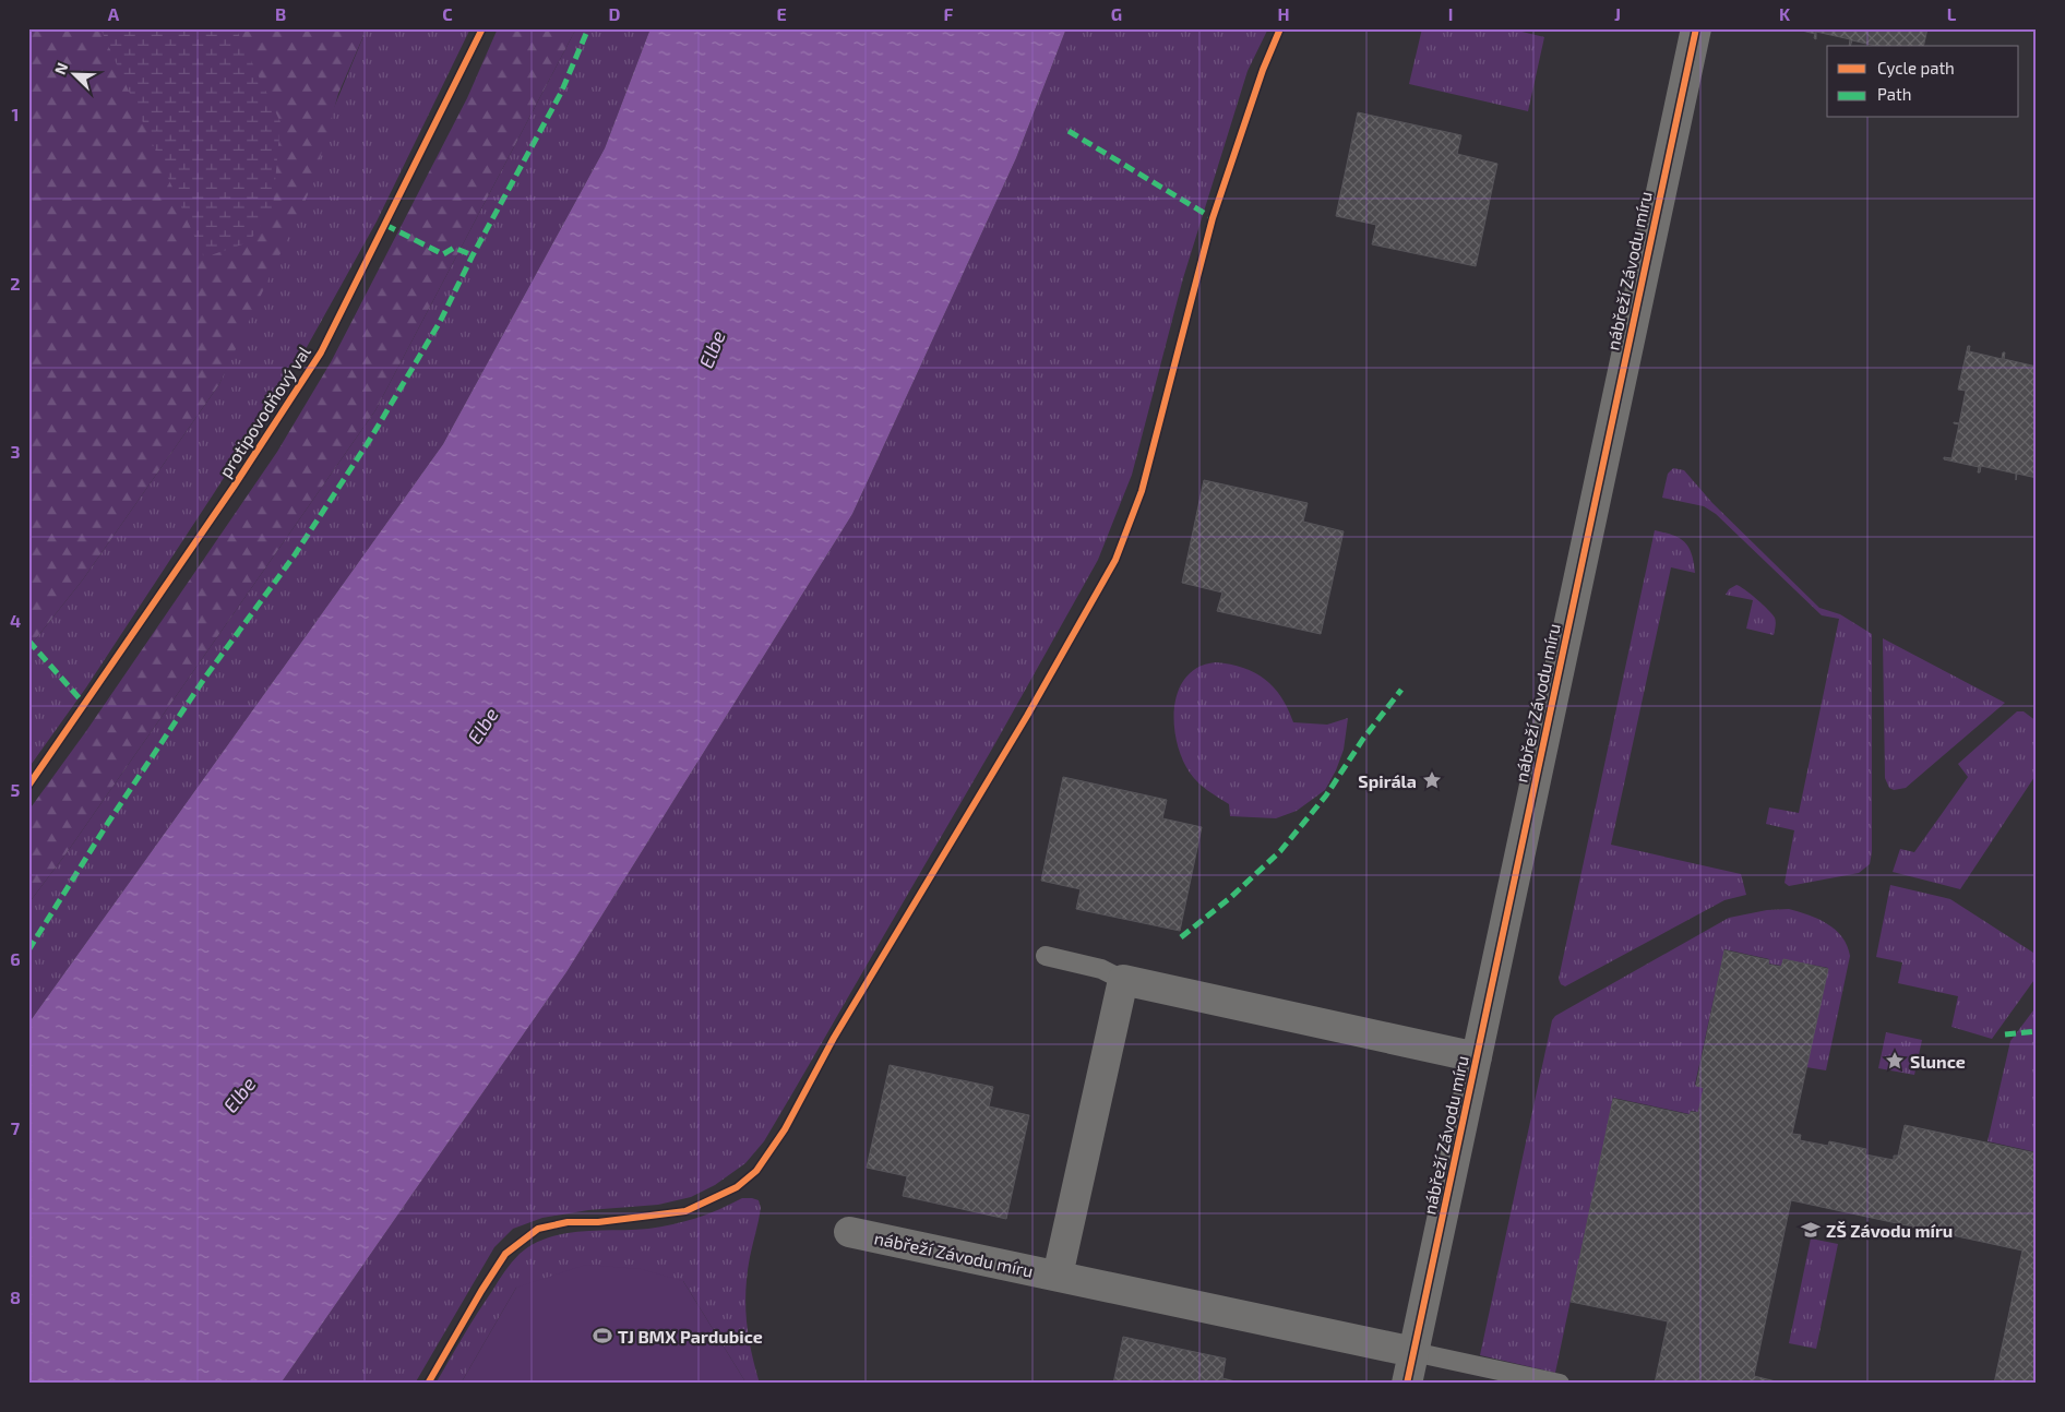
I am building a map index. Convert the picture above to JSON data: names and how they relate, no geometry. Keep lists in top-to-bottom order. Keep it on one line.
{"streets":{"street":["nábřeží Závodu míru"],"cycle path":["protipovodňový val"]},"water":["Elbe"],"places":{"place":["Spirála","Slunce"],"school or university":["ZŠ Závodu míru"],"sports":["TJ BMX Pardubice"]},"legend":["Cycle path","Path"],"north":"top left","grid":{"columns":["A","B","C","D","E","F","G","H","I","J","K","L"],"rows":["1","2","3","4","5","6","7","8"]}}
